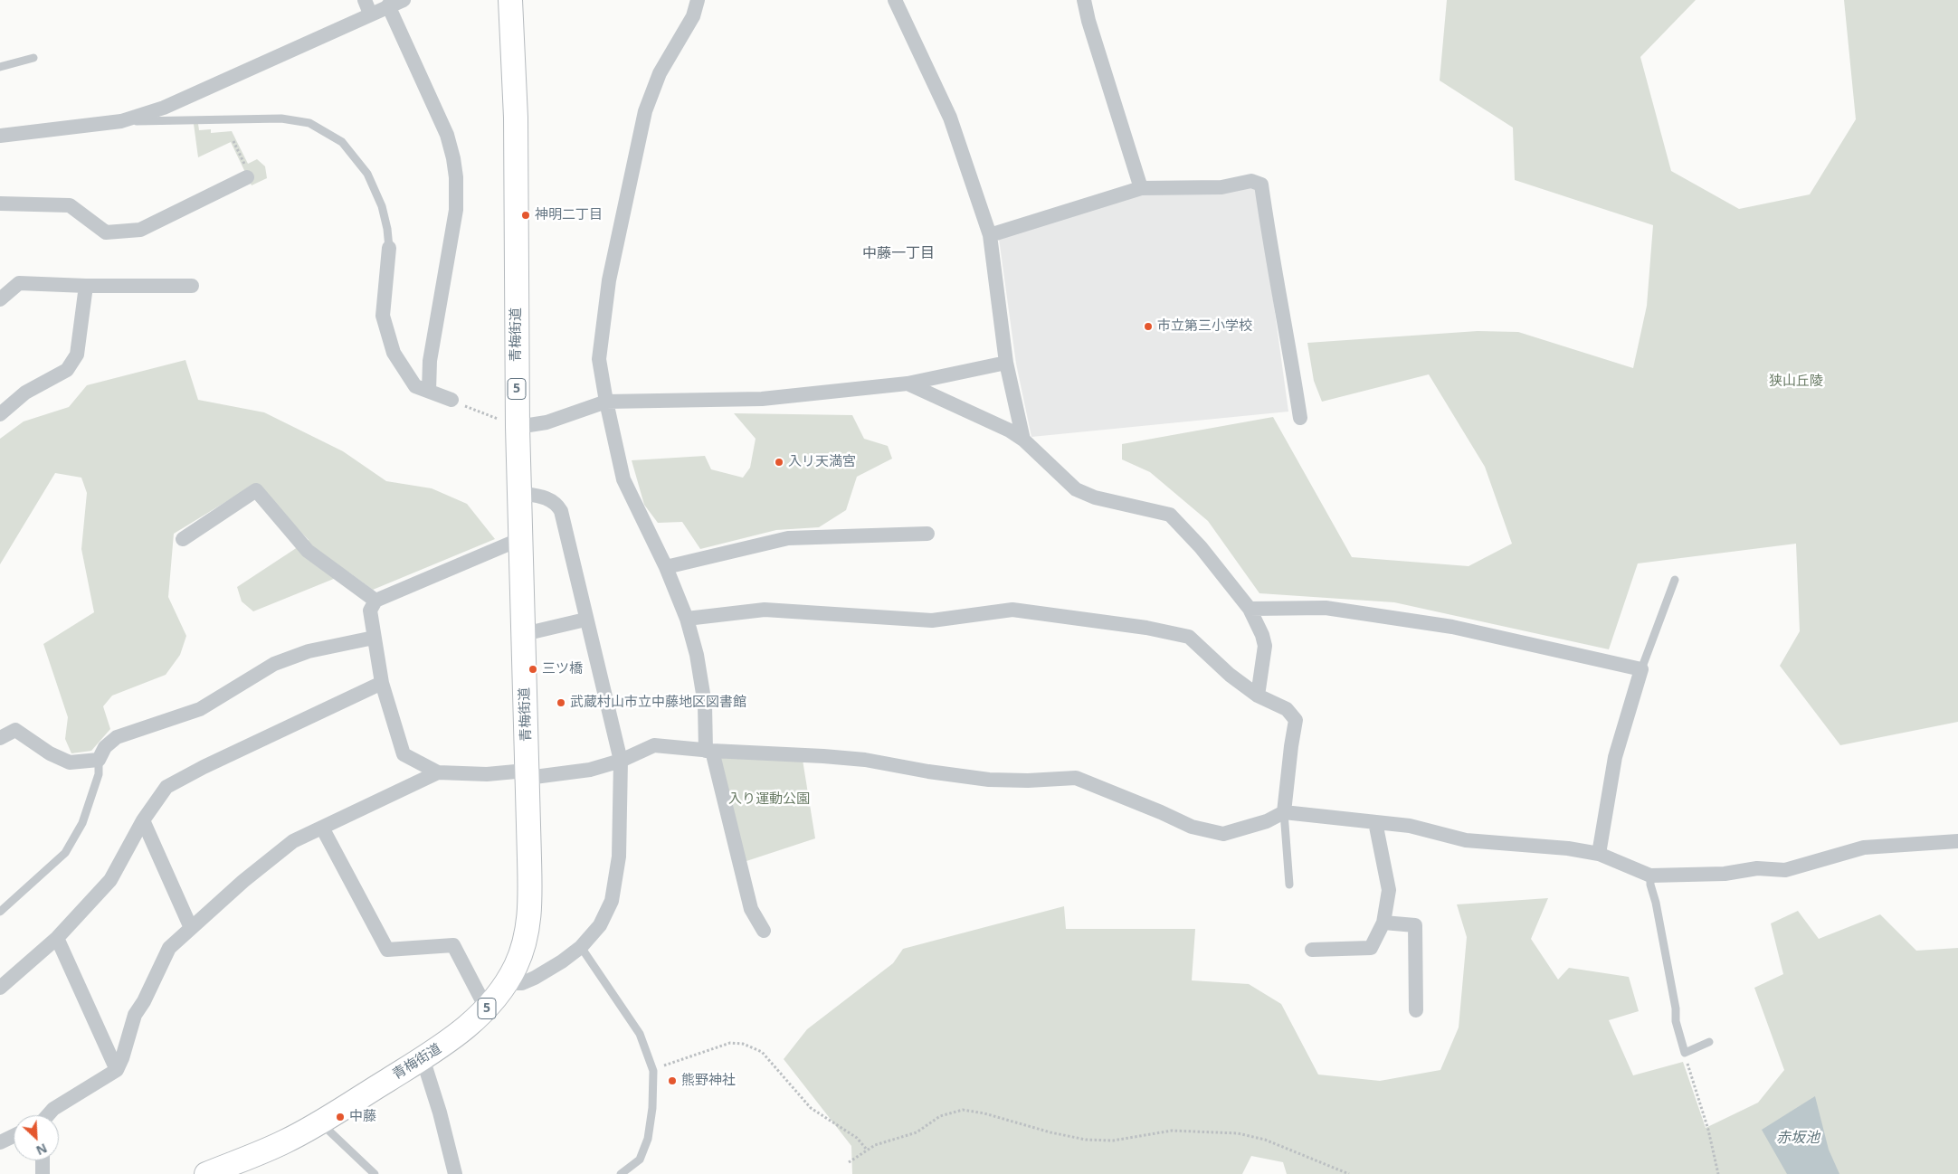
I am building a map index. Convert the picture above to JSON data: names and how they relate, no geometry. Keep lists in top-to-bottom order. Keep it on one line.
{"streets":{"main road":["青梅街道","5"]},"districts":["中藤一丁目"],"water":["赤坂池"],"parks":["狭山丘陵","入り運動公園"],"places":["神明二丁目","市立第三小学校","入リ天満宮","三ツ橋","武蔵村山市立中藤地区図書館","熊野神社","中藤"],"north":"bottom right"}
